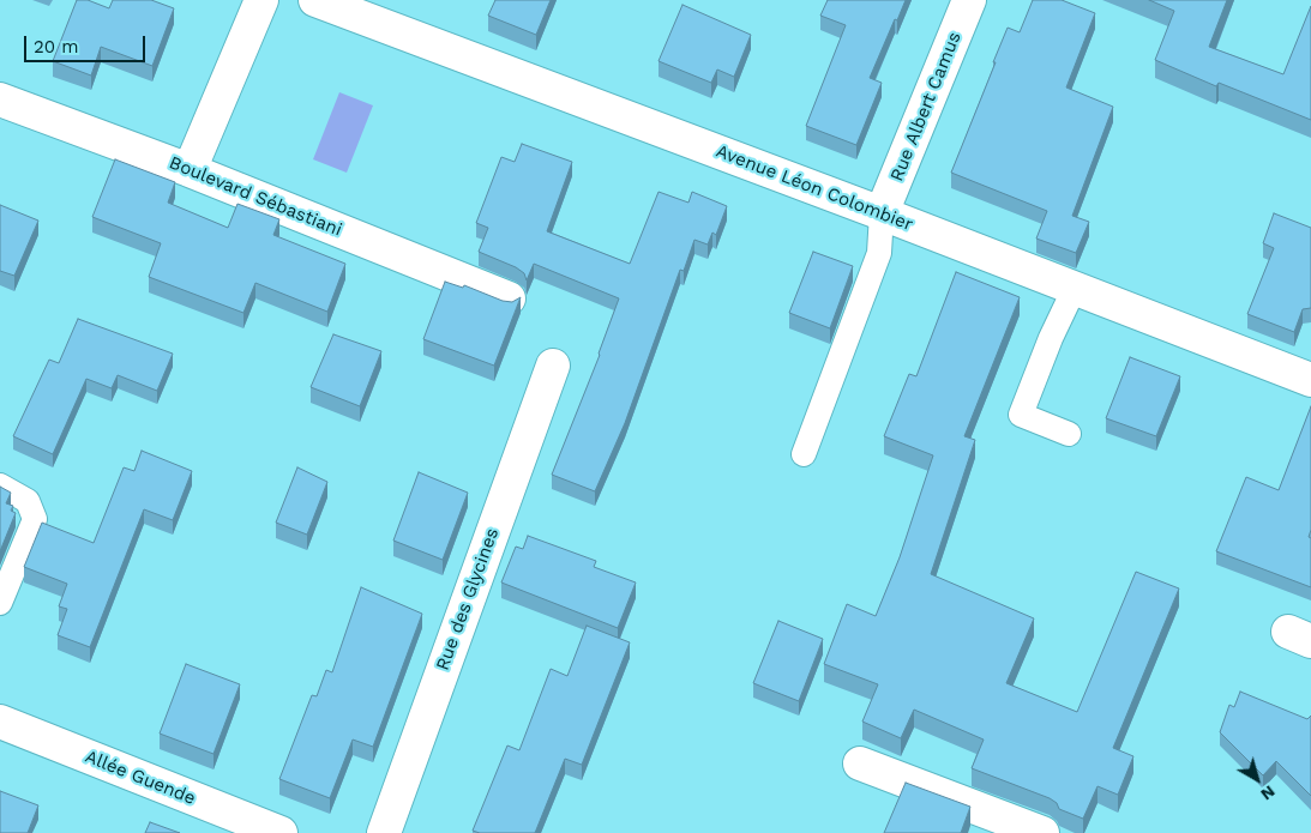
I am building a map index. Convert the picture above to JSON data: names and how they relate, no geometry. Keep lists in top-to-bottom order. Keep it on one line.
{"streets":{"street":["Rue Albert Camus","Avenue Léon Colombier","Boulevard Sébastiani","Rue des Glycines","Allée Guende"]},"crossings":[["Rue Albert Camus","Avenue Léon Colombier"]],"scale_bar":"20 m","north":"bottom right"}
